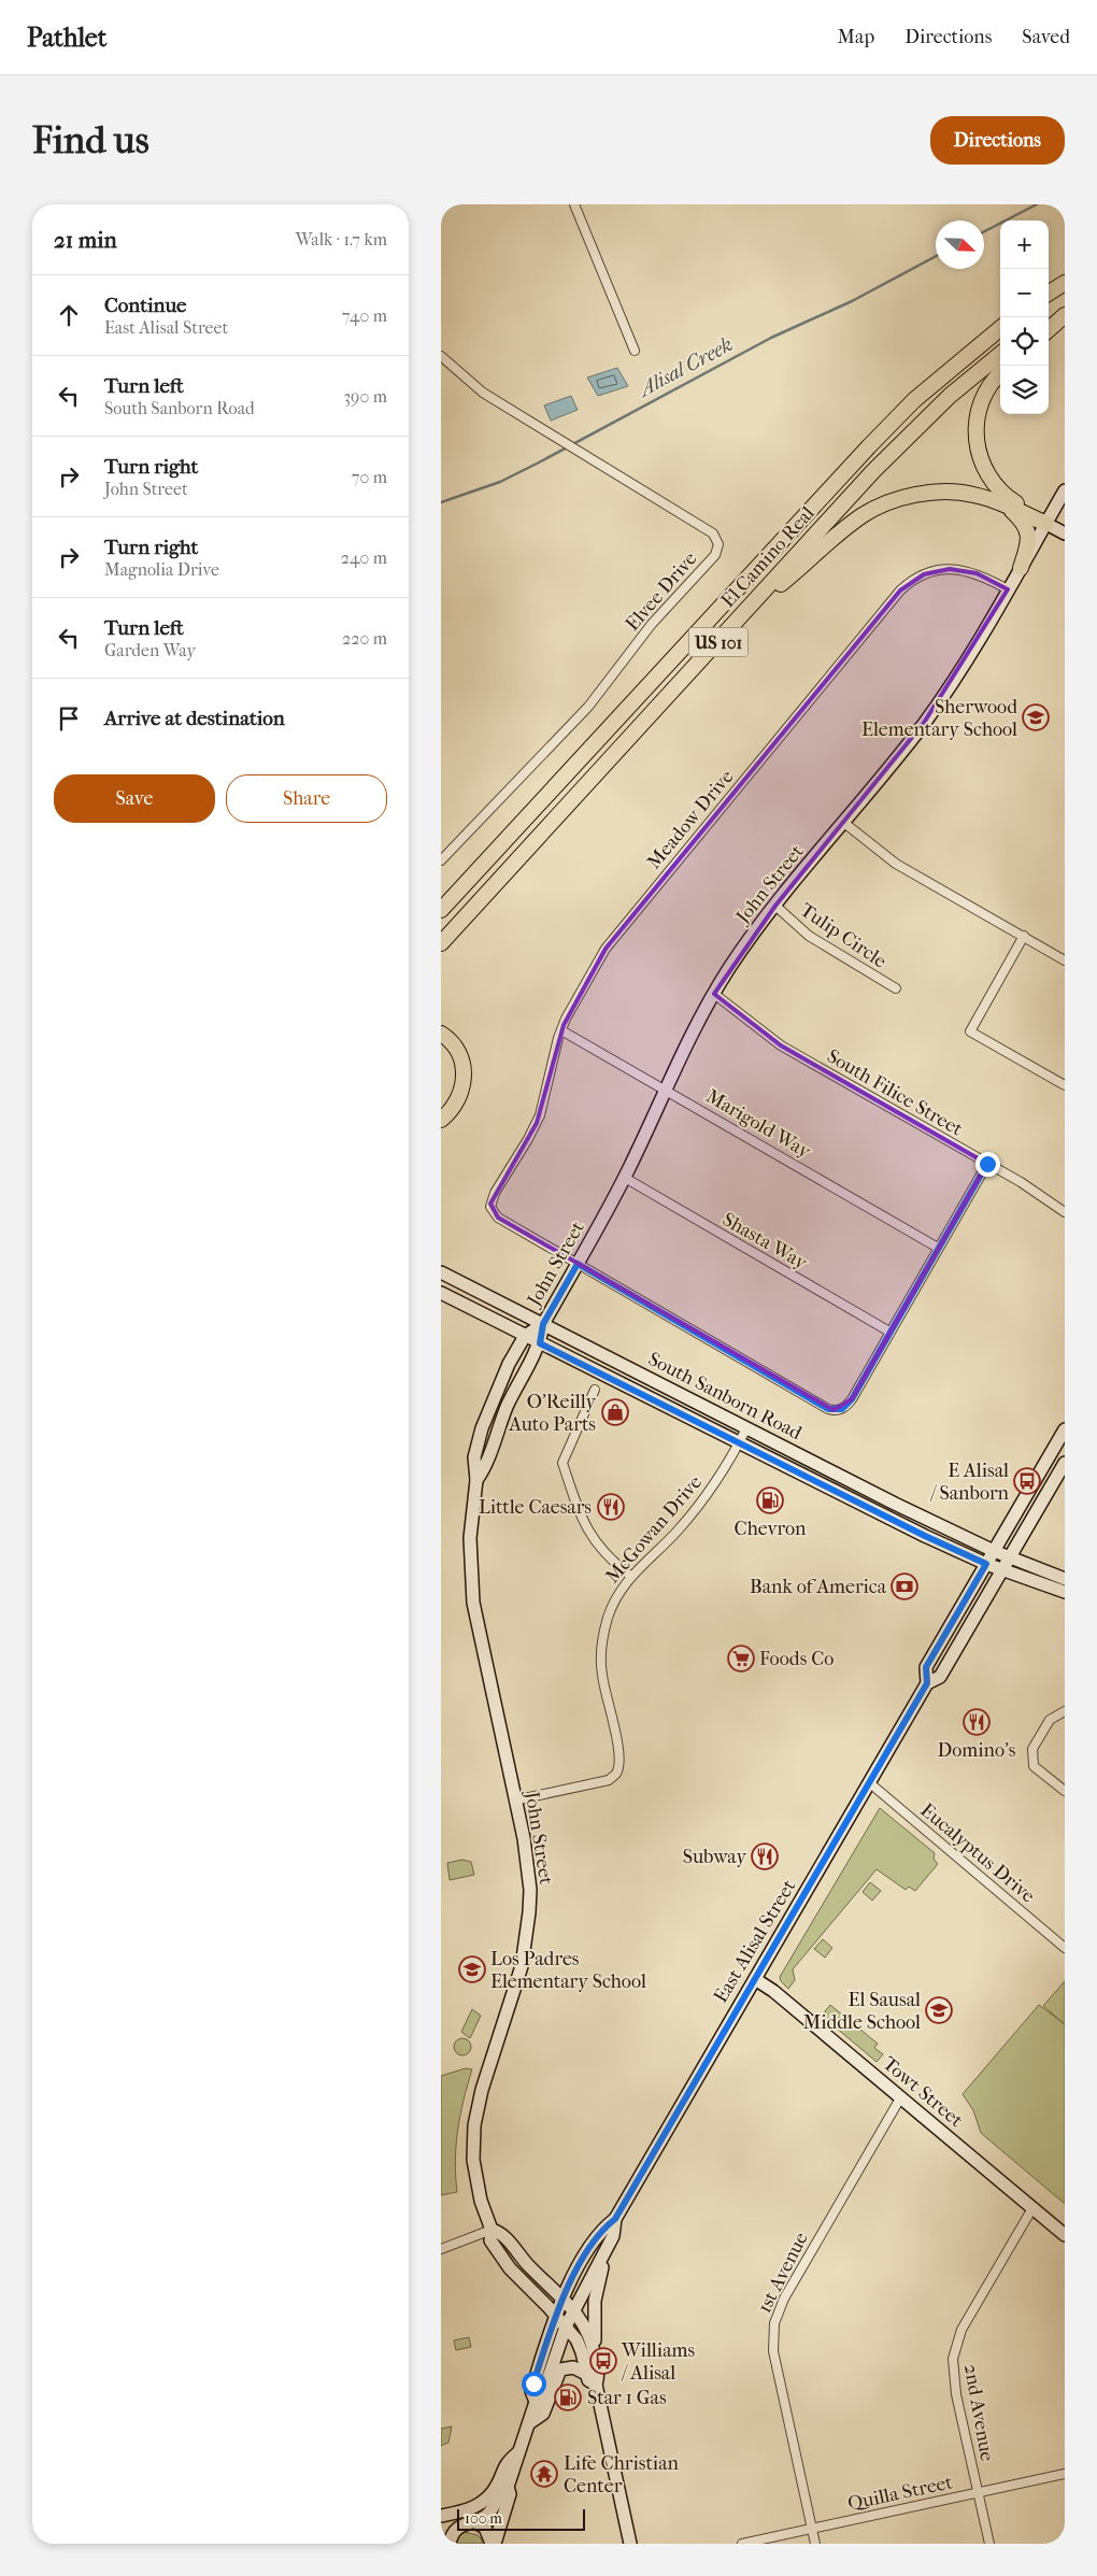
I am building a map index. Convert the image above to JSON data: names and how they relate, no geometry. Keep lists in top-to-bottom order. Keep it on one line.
{"streets":{"highway":["El Camino Real","US 101"],"main road":["John Street","South Sanborn Road","East Alisal Street","Towt Street"],"street":["Elvee Drive","Meadow Drive","Tulip Circle","South Filice Street","Marigold Way","Shasta Way","McGowan Drive","Eucalyptus Drive","1st Avenue","2nd Avenue","Quilla Street"]},"crossings":[["Meadow Drive","John Street"],["Meadow Drive","Marigold Way"],["John Street","Tulip Circle"],["John Street","South Filice Street"],["John Street","Marigold Way"],["John Street","Shasta Way"],["John Street","South Sanborn Road"],["John Street","McGowan Drive"],["John Street","East Alisal Street"],["South Sanborn Road","McGowan Drive"],["South Sanborn Road","East Alisal Street"],["Eucalyptus Drive","East Alisal Street"],["East Alisal Street","Towt Street"],["Towt Street","1st Avenue"],["Towt Street","2nd Avenue"],["1st Avenue","Quilla Street"],["2nd Avenue","Quilla Street"]],"water":["Alisal Creek"],"places":{"school or university":["Sherwood Elementary School","Los Padres Elementary School","El Sausal Middle School"],"shop":["O'Reilly Auto Parts"],"bus stop":["E Alisal / Sanborn","Williams / Alisal"],"fuel station":["Chevron","Star 1 Gas"],"restaurant":["Little Caesars","Domino's","Subway"],"bank":["Bank of America"],"supermarket":["Foods Co"],"temple":["Life Christian Center"]},"scale_bar":"100 m","north":"bottom right","page":{"header":"Pathlet","nav":["Map","Directions","Saved"],"buttons":["Directions",["Save","Share"]],"title":"Find us","heading":["21 min","Walk · 1.7 km"],"map_buttons":["+","−"],"list":[["Continue","East Alisal Street","740 m"],["Turn left","South Sanborn Road","390 m"],["Turn right","John Street","70 m"],["Turn right","Magnolia Drive","240 m"],["Turn left","Garden Way","220 m"],"Arrive at destination"],"scale":"100 m"}}
